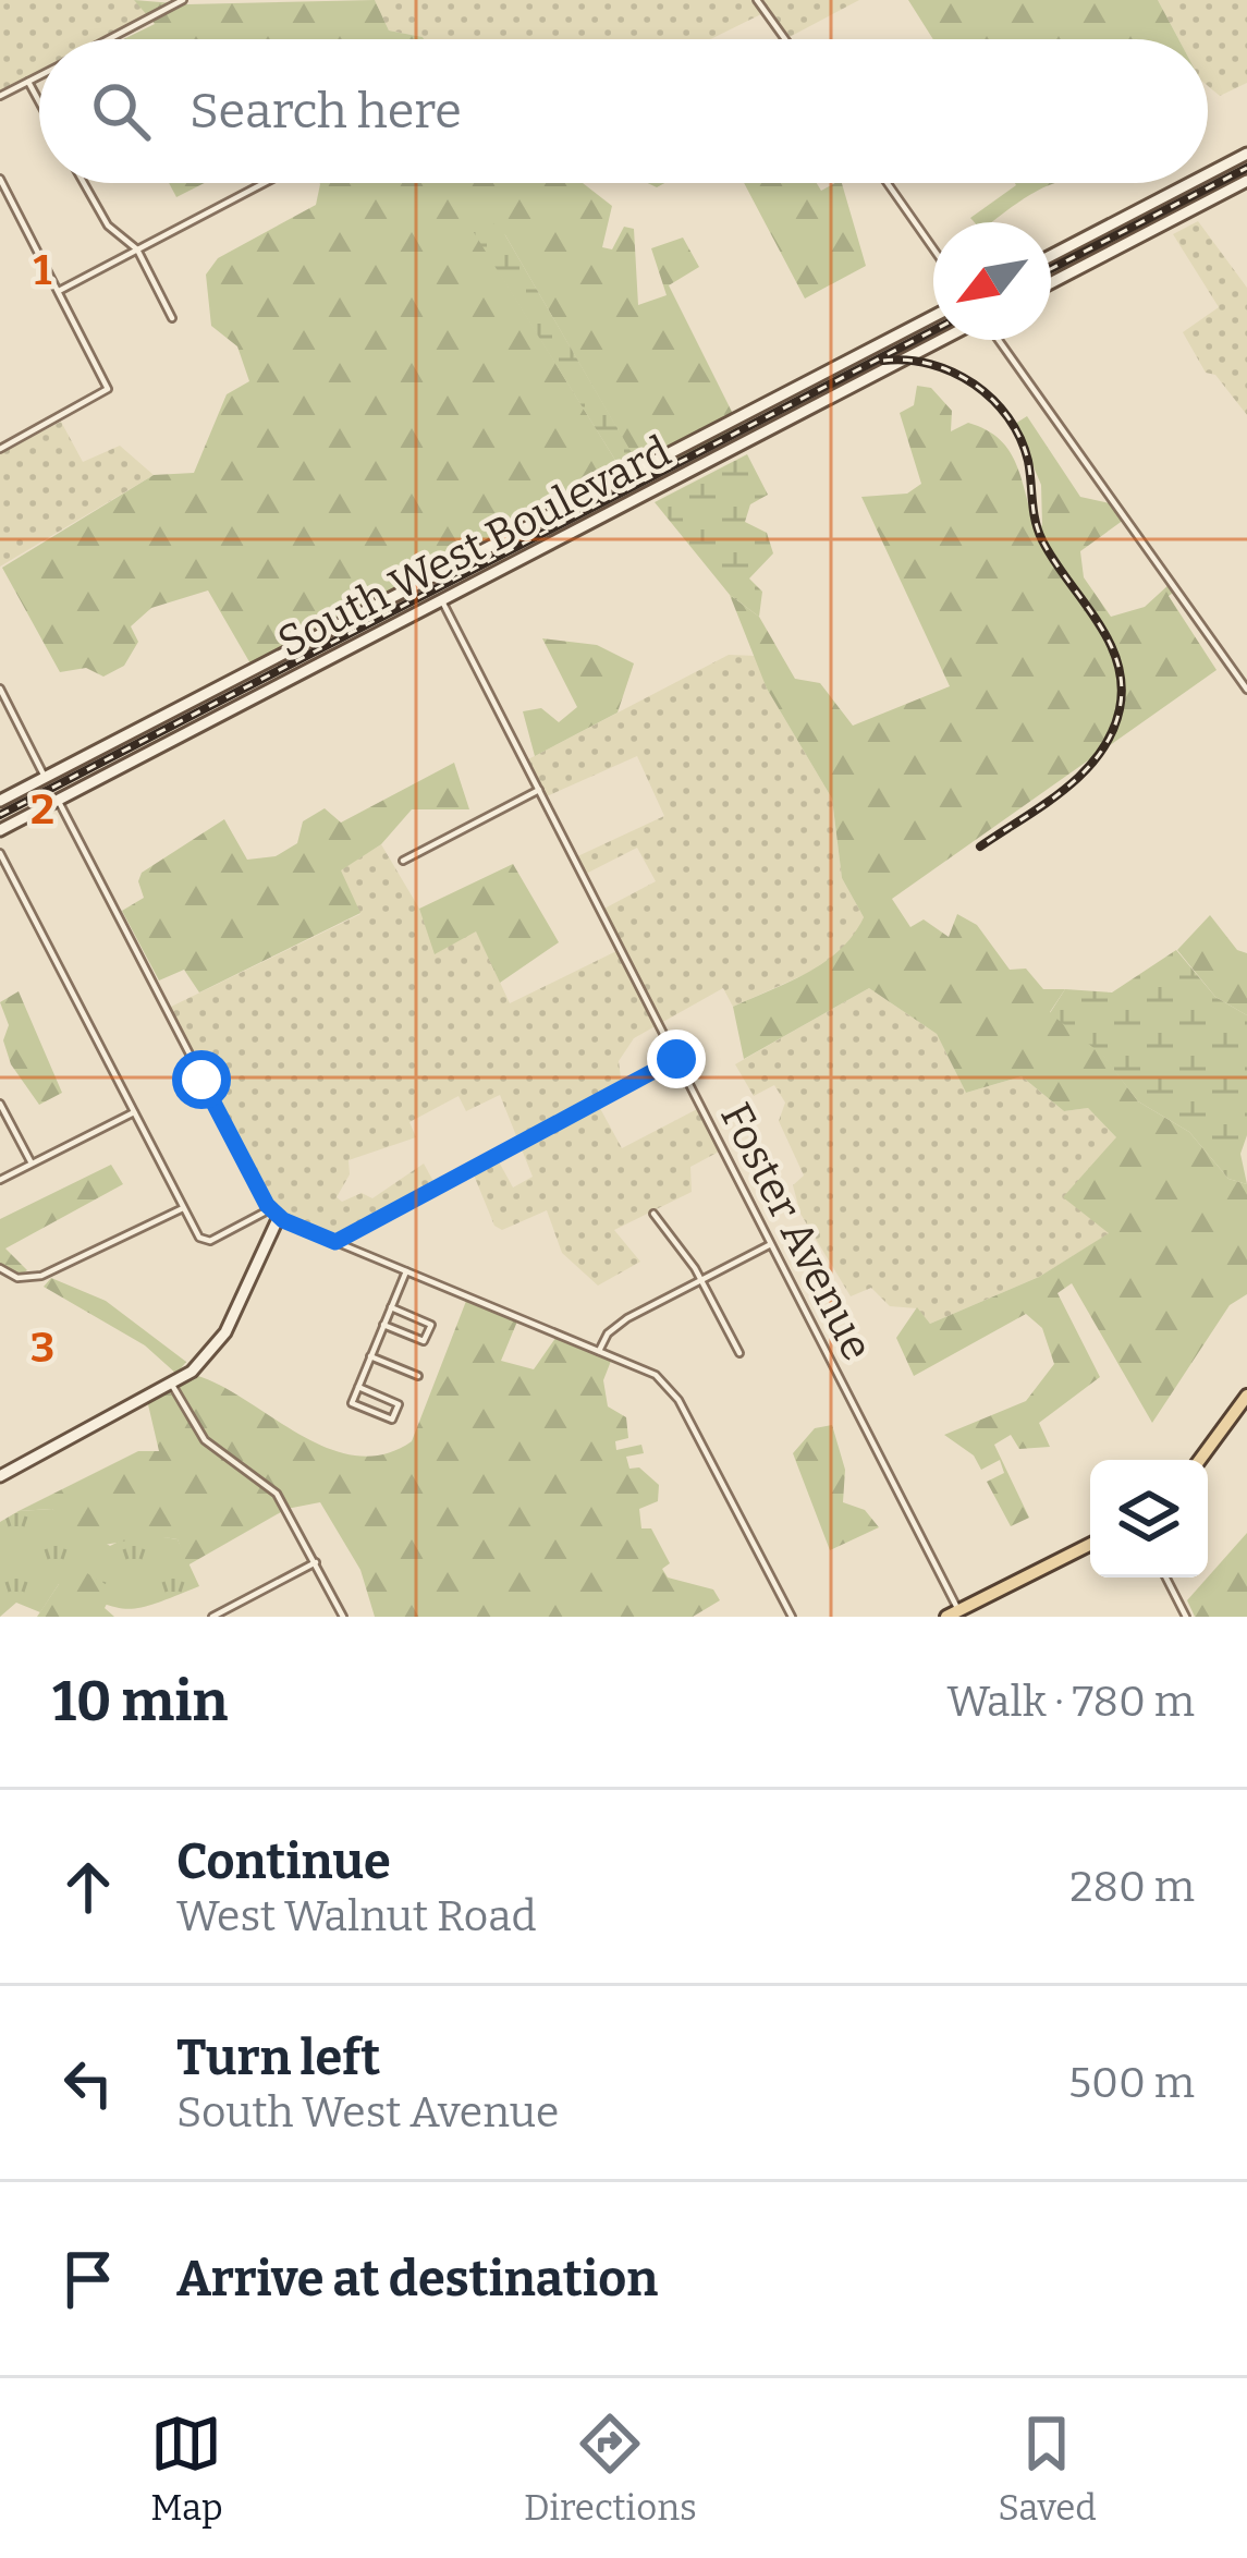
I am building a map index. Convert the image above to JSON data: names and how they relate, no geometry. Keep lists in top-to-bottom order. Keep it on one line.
{"streets":{"main road":["South West Boulevard"],"street":["Foster Avenue"]},"crossings":[["South West Boulevard","Foster Avenue"]],"north":"bottom left","page":{"search":"Search here","heading":["10 min","Walk · 780 m"],"list":[["Continue","West Walnut Road","280 m"],["Turn left","South West Avenue","500 m"],"Arrive at destination"],"nav":["Map","Directions","Saved"]},"grid":{"rows":["1","2","3"]}}
